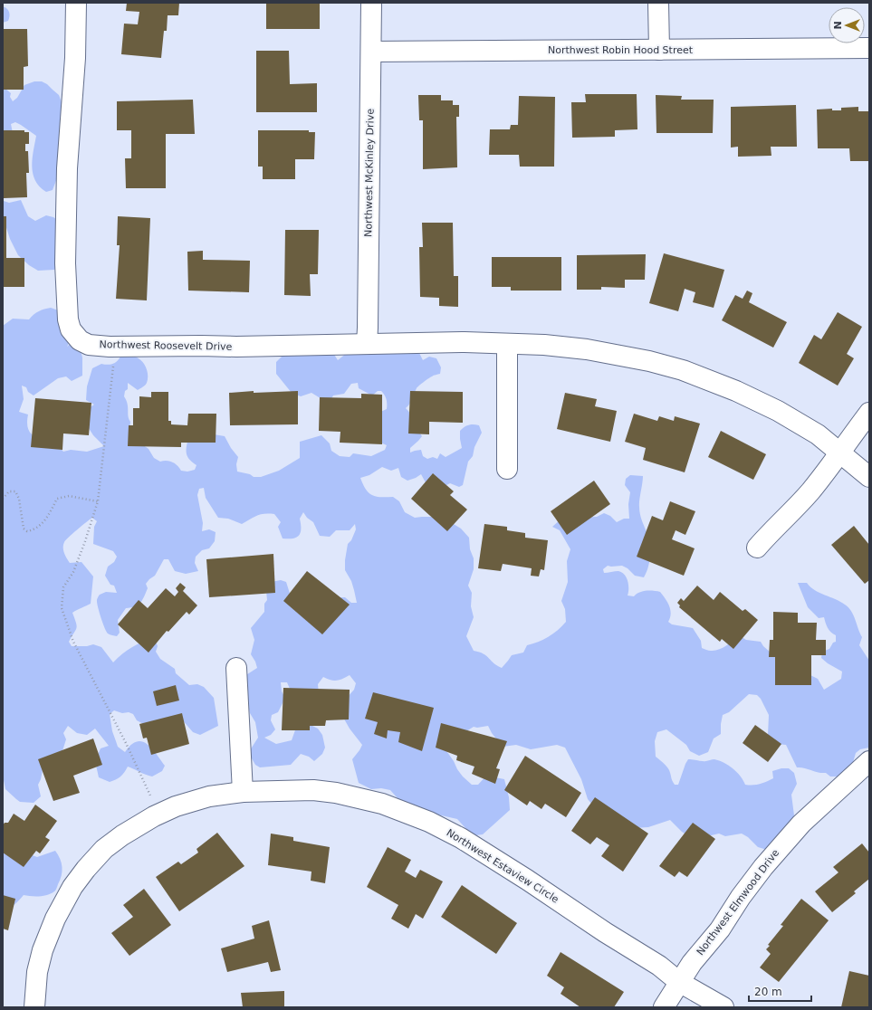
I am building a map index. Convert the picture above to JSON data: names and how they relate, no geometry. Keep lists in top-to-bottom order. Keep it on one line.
{"streets":{"street":["Northwest Robin Hood Street","Northwest McKinley Drive","Northwest Roosevelt Drive","Northwest Estaview Circle","Northwest Elmwood Drive"]},"crossings":[["Northwest Robin Hood Street","Northwest McKinley Drive"],["Northwest McKinley Drive","Northwest Roosevelt Drive"],["Northwest Estaview Circle","Northwest Elmwood Drive"]],"scale_bar":"20 m","north":"left"}
